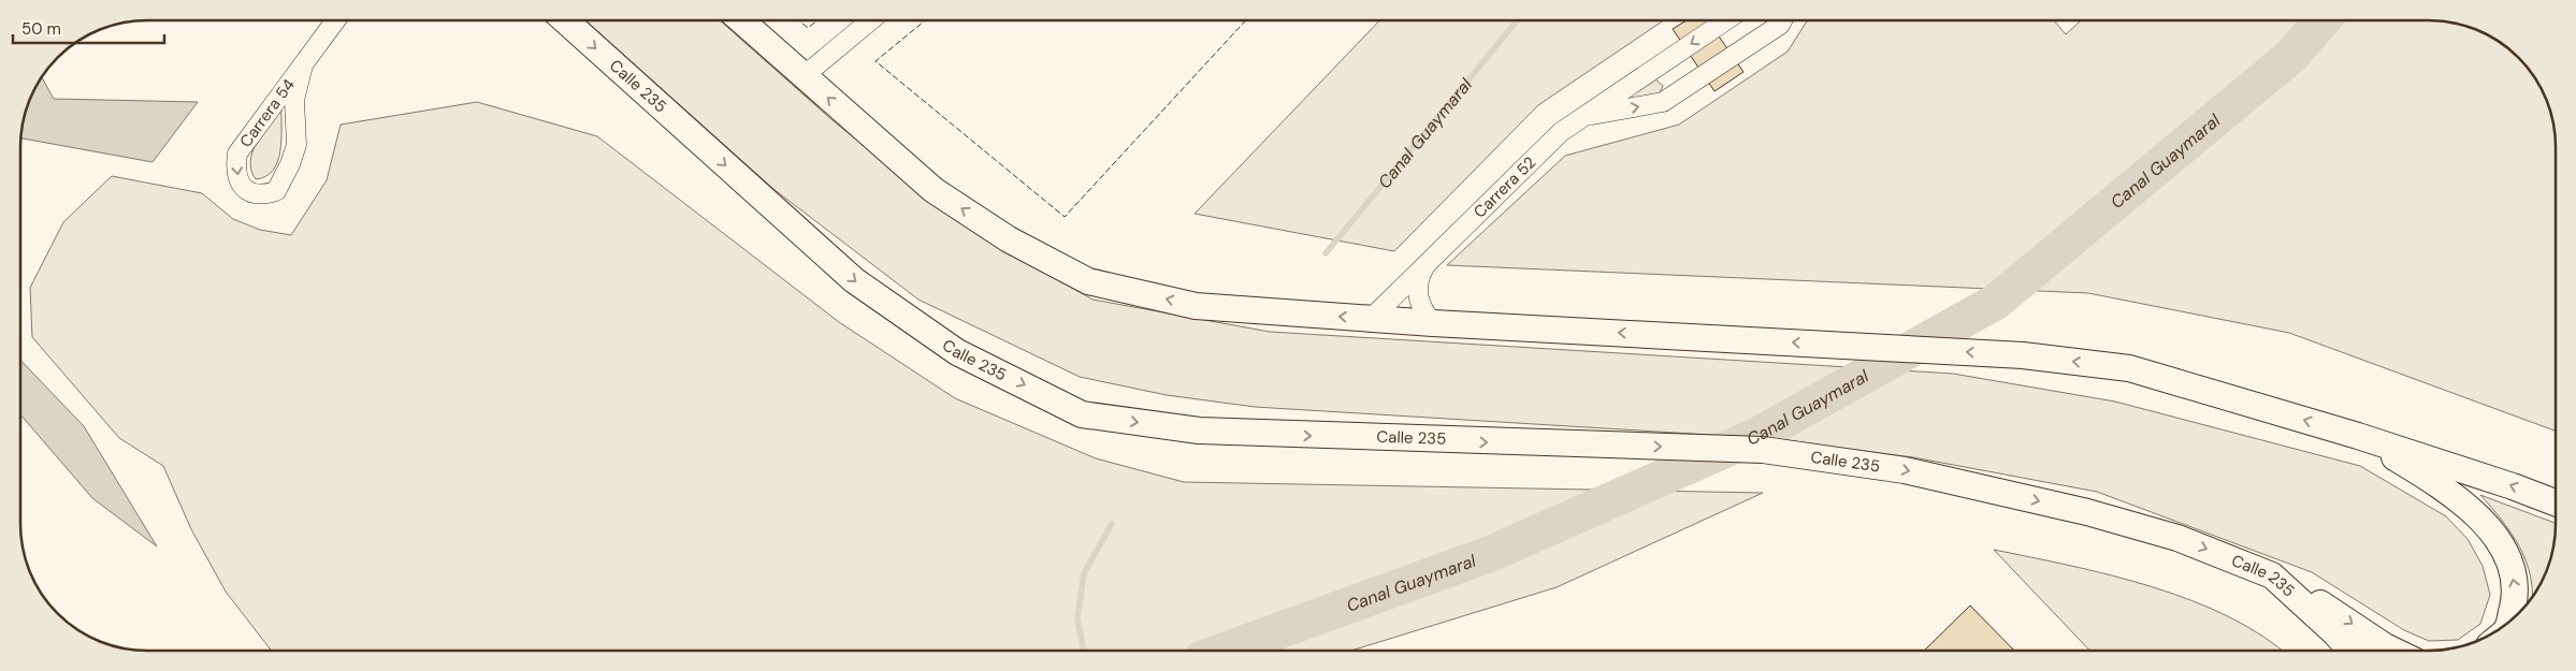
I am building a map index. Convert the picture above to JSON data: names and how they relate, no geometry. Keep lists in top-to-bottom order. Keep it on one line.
{"streets":{"main road":["Calle 235"],"street":["Carrera 54","Carrera 52"]},"water":["Canal Guaymaral"],"scale_bar":"50 m"}
